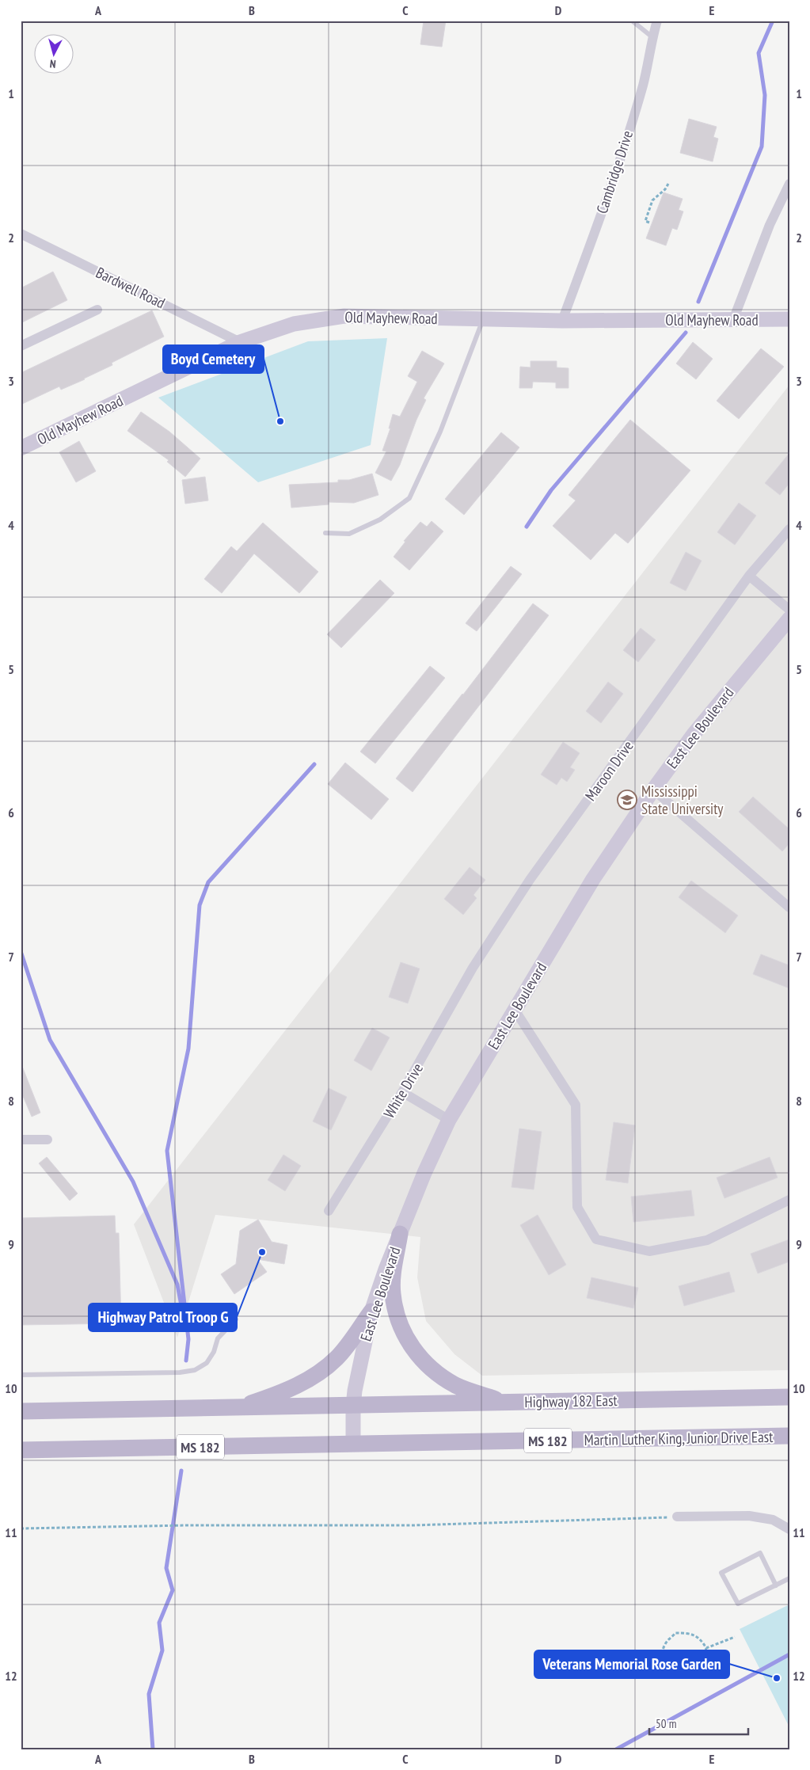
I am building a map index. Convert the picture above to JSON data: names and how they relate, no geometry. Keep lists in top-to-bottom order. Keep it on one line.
{"streets":{"main road":["Highway 182 East","Martin Luther King, Junior Drive East","MS 182"],"street":["Cambridge Drive","Bardwell Road","Old Mayhew Road","East Lee Boulevard","Maroon Drive","White Drive"]},"crossings":[["Cambridge Drive","Old Mayhew Road"],["Bardwell Road","Old Mayhew Road"],["East Lee Boulevard","Highway 182 East"],["East Lee Boulevard","Martin Luther King, Junior Drive East"],["East Lee Boulevard","MS 182"],["Maroon Drive","White Drive"],["Martin Luther King, Junior Drive East","MS 182"]],"places":{"other":["Boyd Cemetery","Highway Patrol Troop G","Veterans Memorial Rose Garden"],"school or university":["Mississippi State University"]},"scale_bar":"50 m","north":"bottom","grid":{"columns":["A","B","C","D","E"],"rows":["1","2","3","4","5","6","7","8","9","10","11","12"]}}
